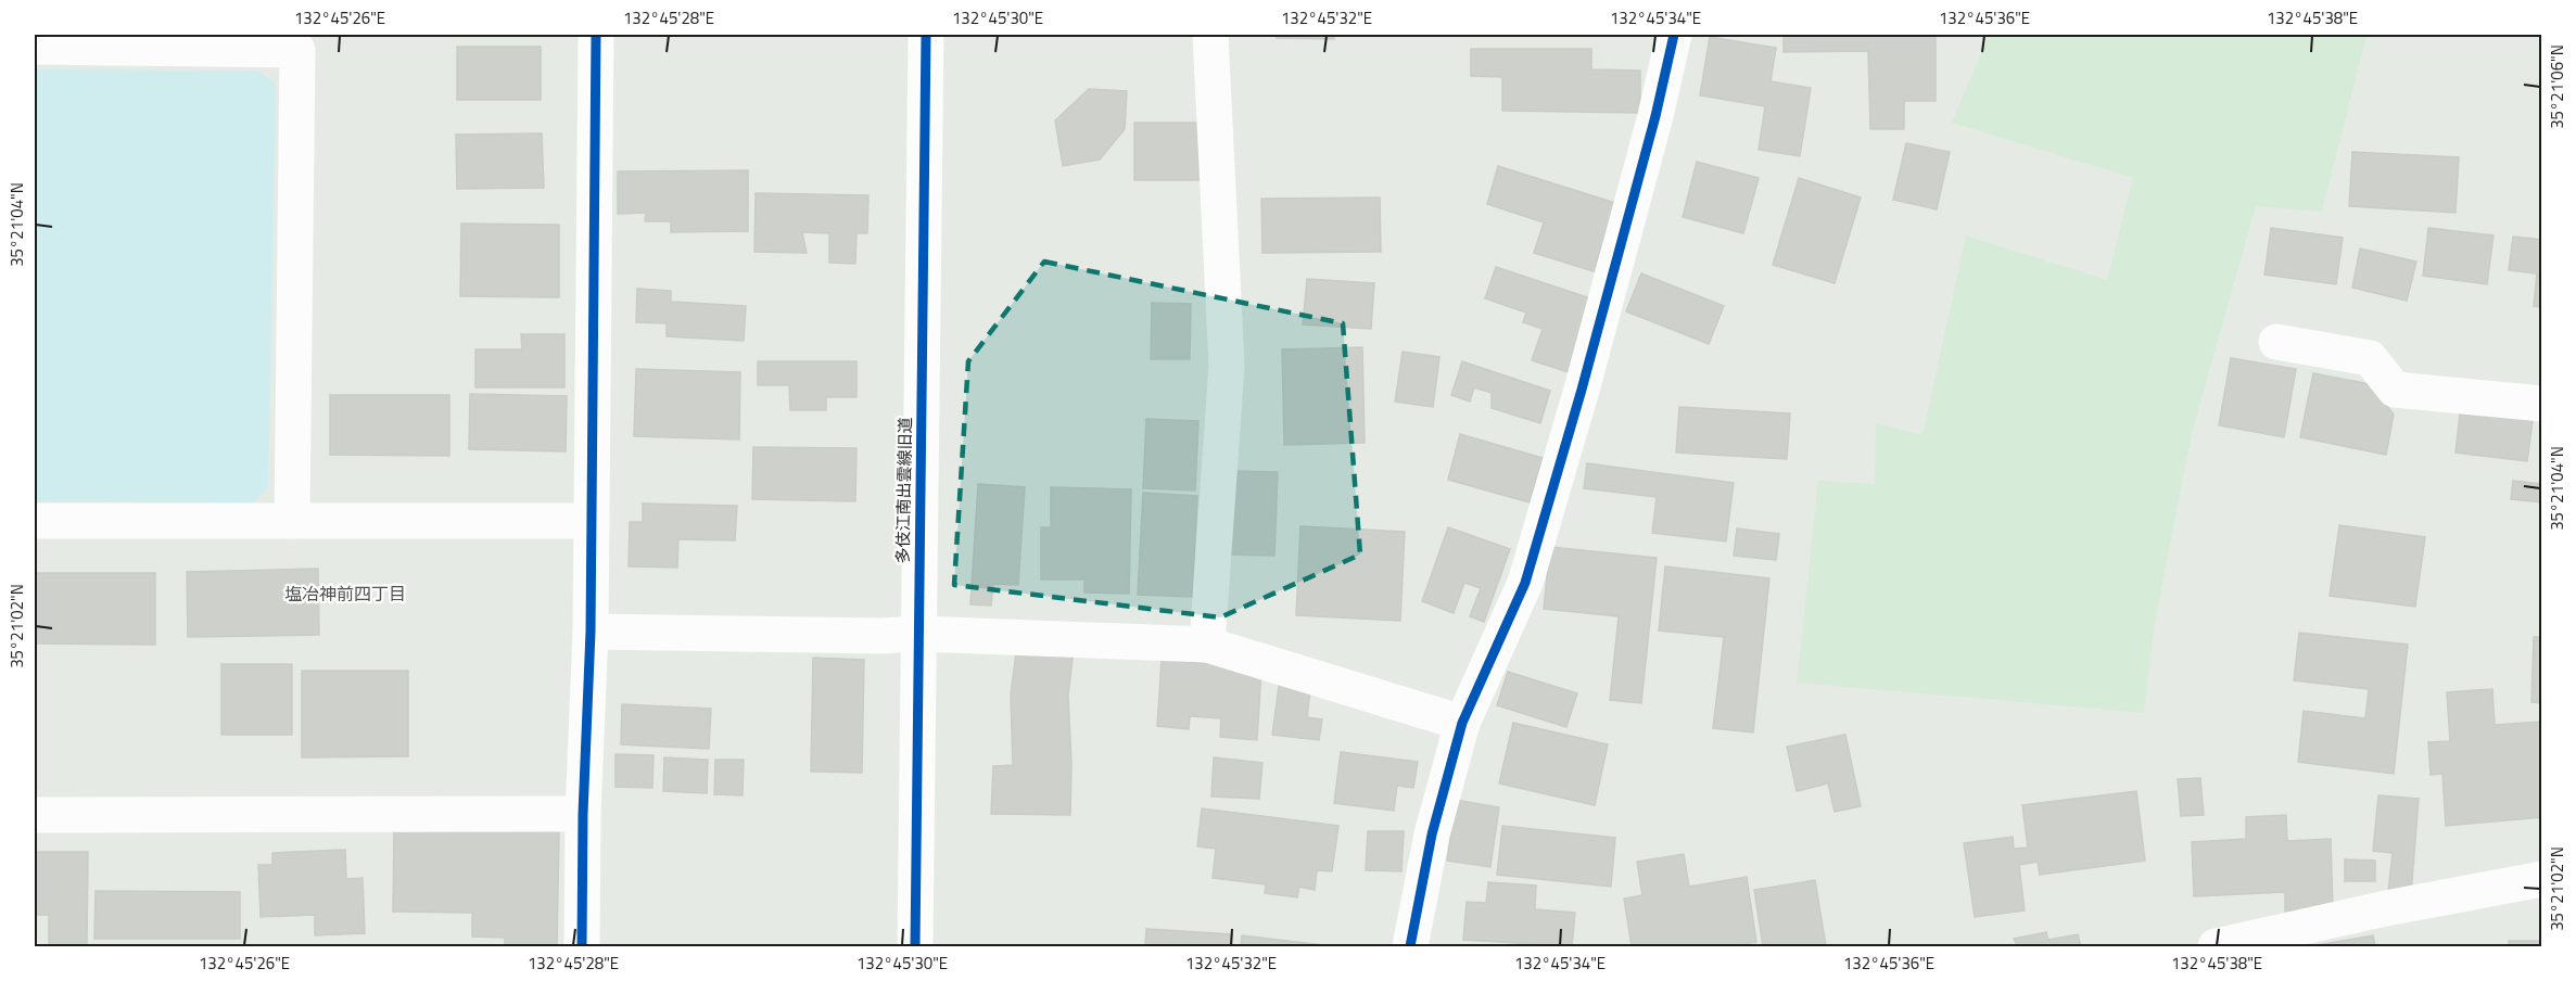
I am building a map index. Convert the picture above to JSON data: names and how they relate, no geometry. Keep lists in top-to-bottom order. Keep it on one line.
{"streets":{"street":["多伎江南出雲線旧道"]},"districts":["塩冶神前四丁目"],"coordinates":["132°45'26\"E","132°45'28\"E","132°45'30\"E","132°45'32\"E","132°45'34\"E","132°45'36\"E","132°45'38\"E","35°21'06\"N","35°21'04\"N","35°21'02\"N"]}
